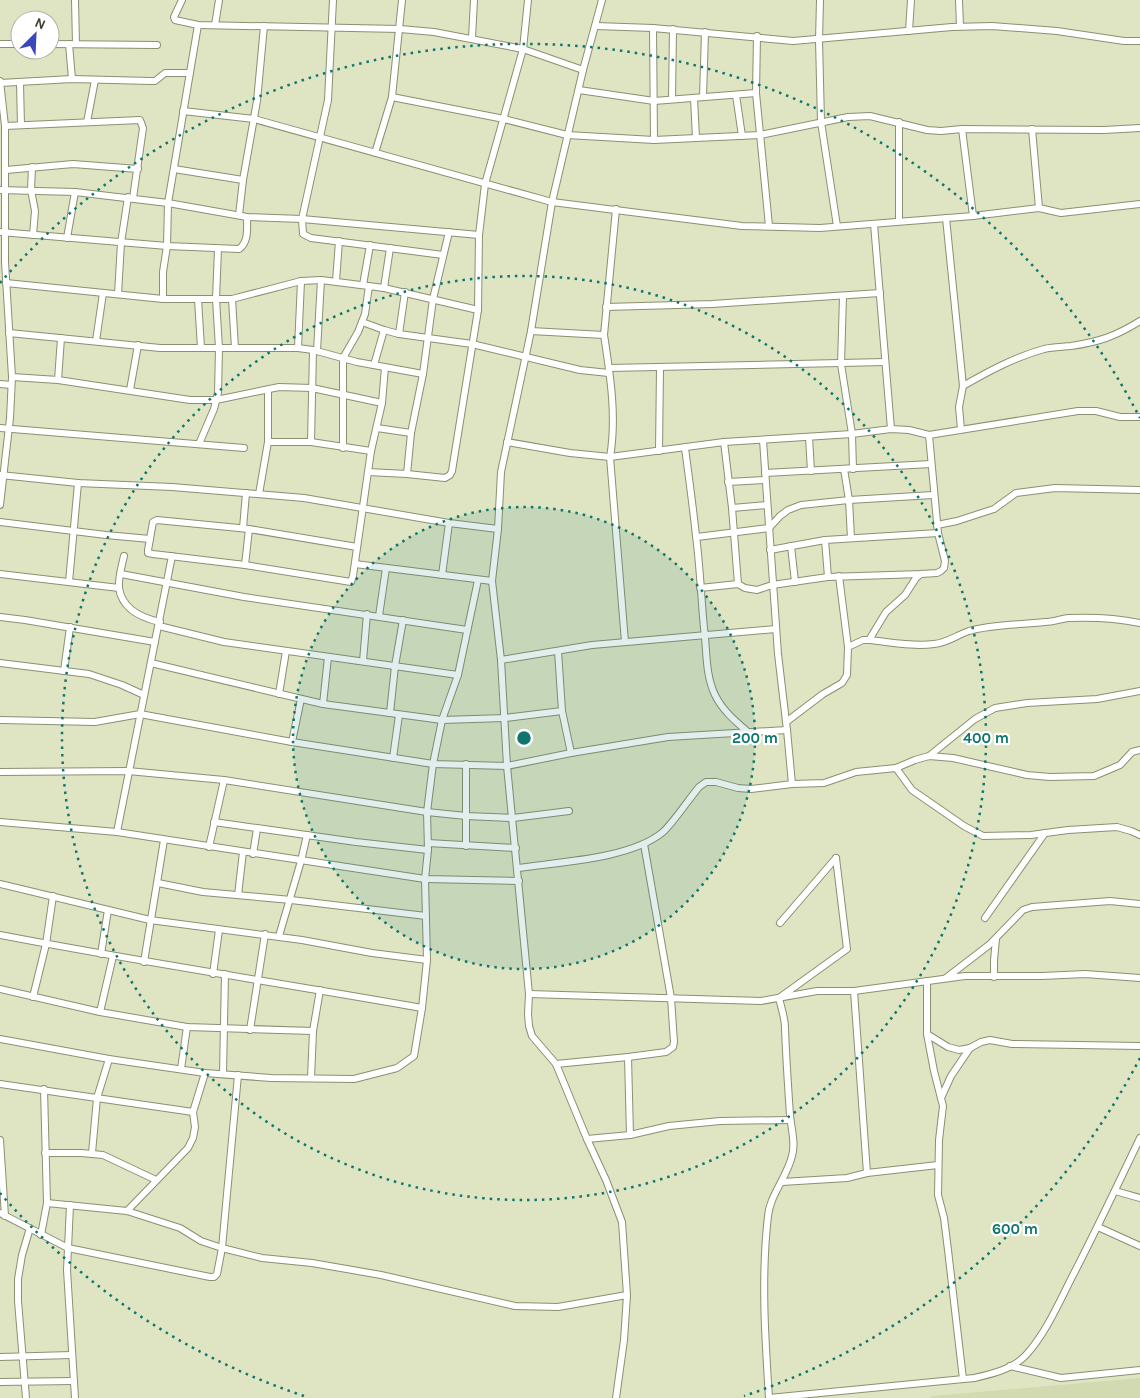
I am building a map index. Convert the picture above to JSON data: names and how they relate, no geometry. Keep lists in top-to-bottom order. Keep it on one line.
{"north":"top right","rings":["200 m","400 m","600 m"]}
